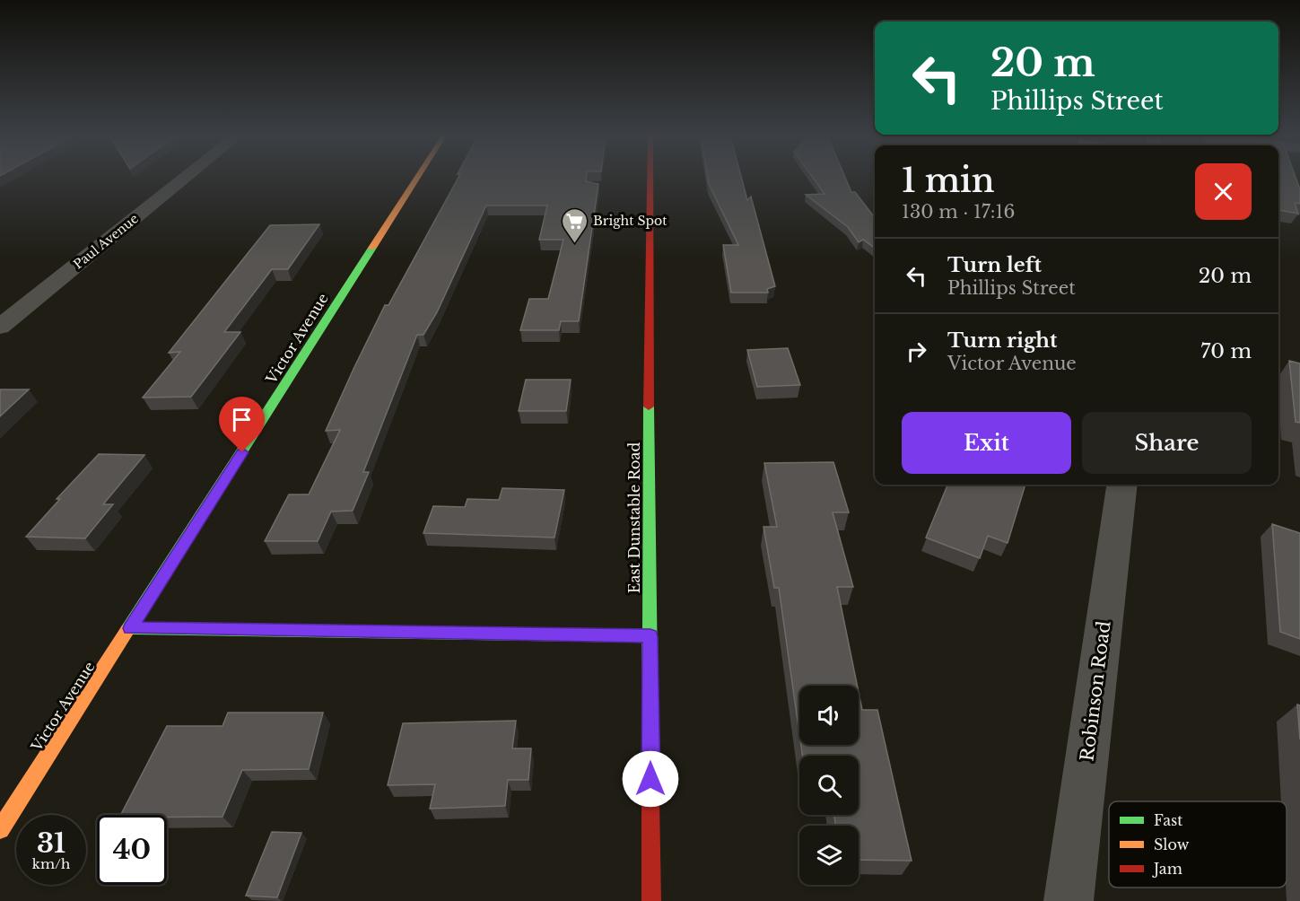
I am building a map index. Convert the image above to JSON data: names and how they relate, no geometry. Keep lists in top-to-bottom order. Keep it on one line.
{"streets":{"street":["Paul Avenue","Victor Avenue","East Dunstable Road","Robinson Road"]},"places":{"supermarket":["Bright Spot"]},"legend":["Fast","Slow","Jam"],"page":{"turn":["20 m","Phillips Street"],"heading":["1 min","130 m · 17:16"],"list":[{"name":"Turn left","note":"Phillips Street","value":"20 m"},{"name":"Turn right","note":"Victor Avenue","value":"70 m"}],"buttons":["Exit","Share"],"speed":"31 km/h","limit":"40"}}
